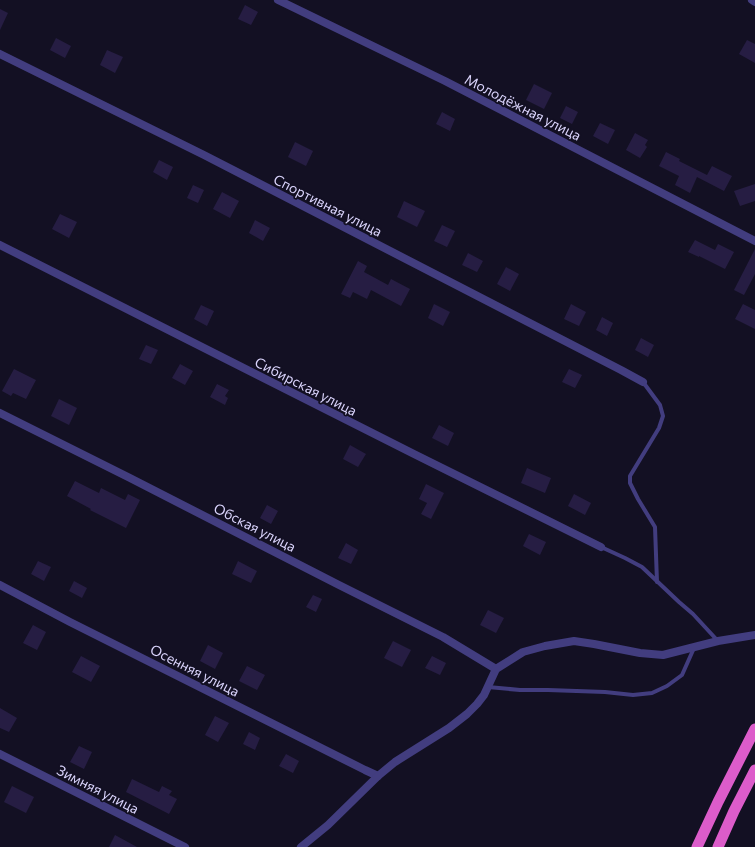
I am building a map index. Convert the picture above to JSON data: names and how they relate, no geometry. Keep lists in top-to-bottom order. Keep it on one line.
{"streets":{"street":["Молодёжная улица","Спортивная улица","Сибирская улица","Обская улица","Осенняя улица","Зимняя улица"]}}
